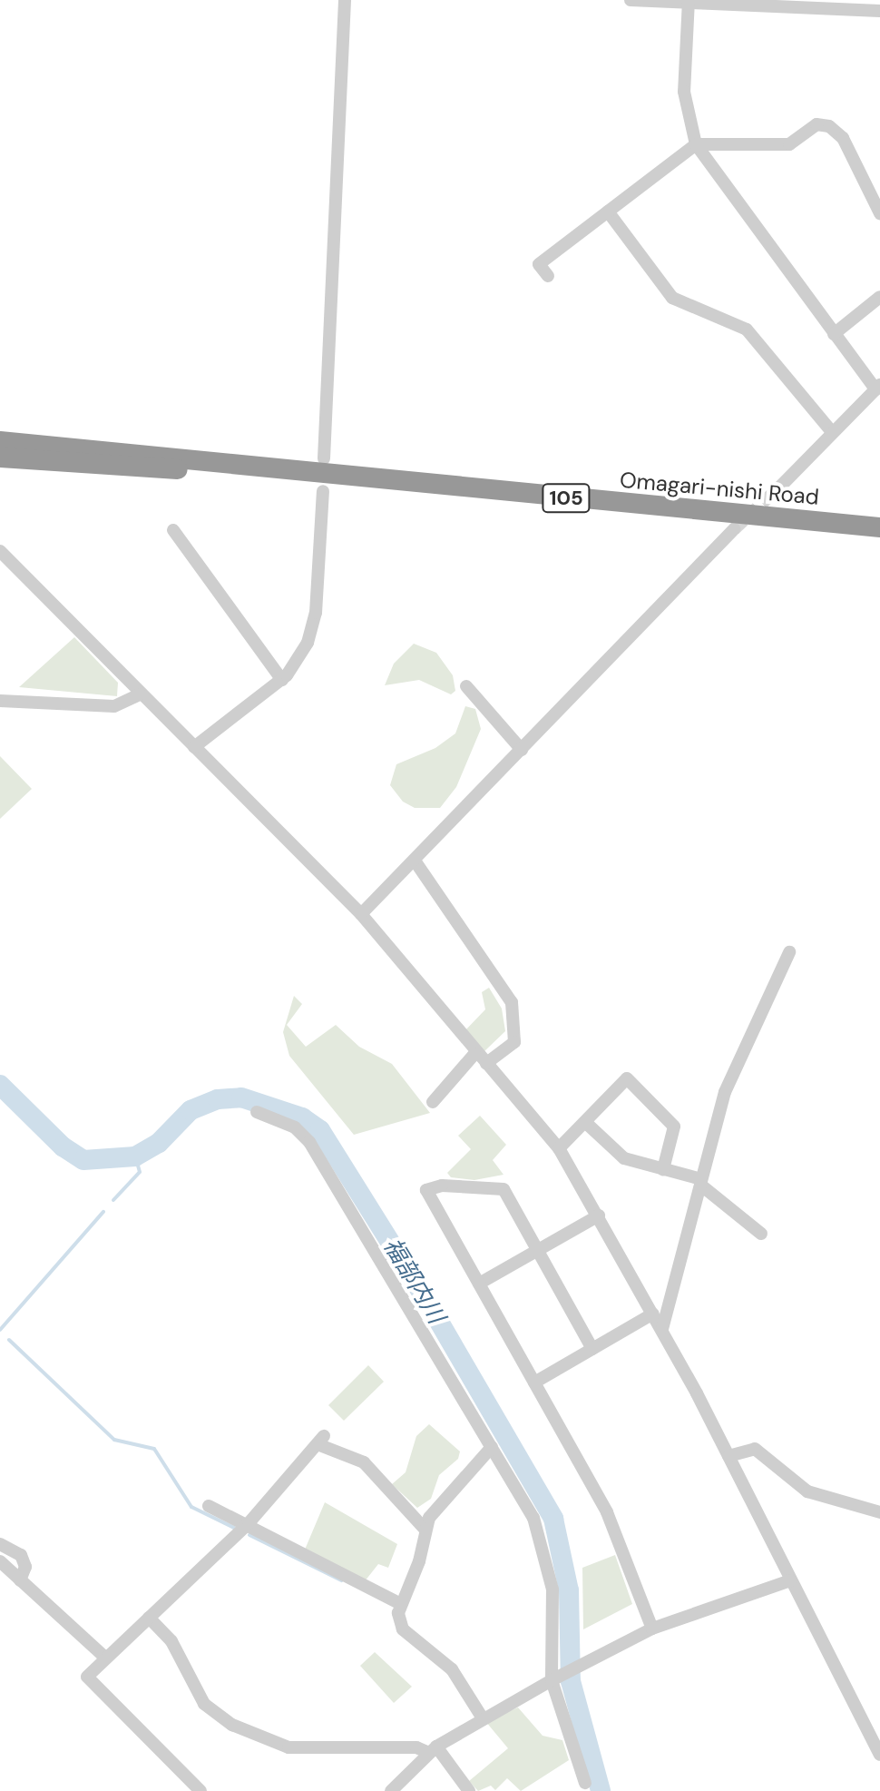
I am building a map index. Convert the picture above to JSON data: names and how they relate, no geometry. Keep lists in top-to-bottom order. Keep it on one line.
{"streets":{"highway":["Omagari-nishi Road","105"]},"water":["福部内川"]}
